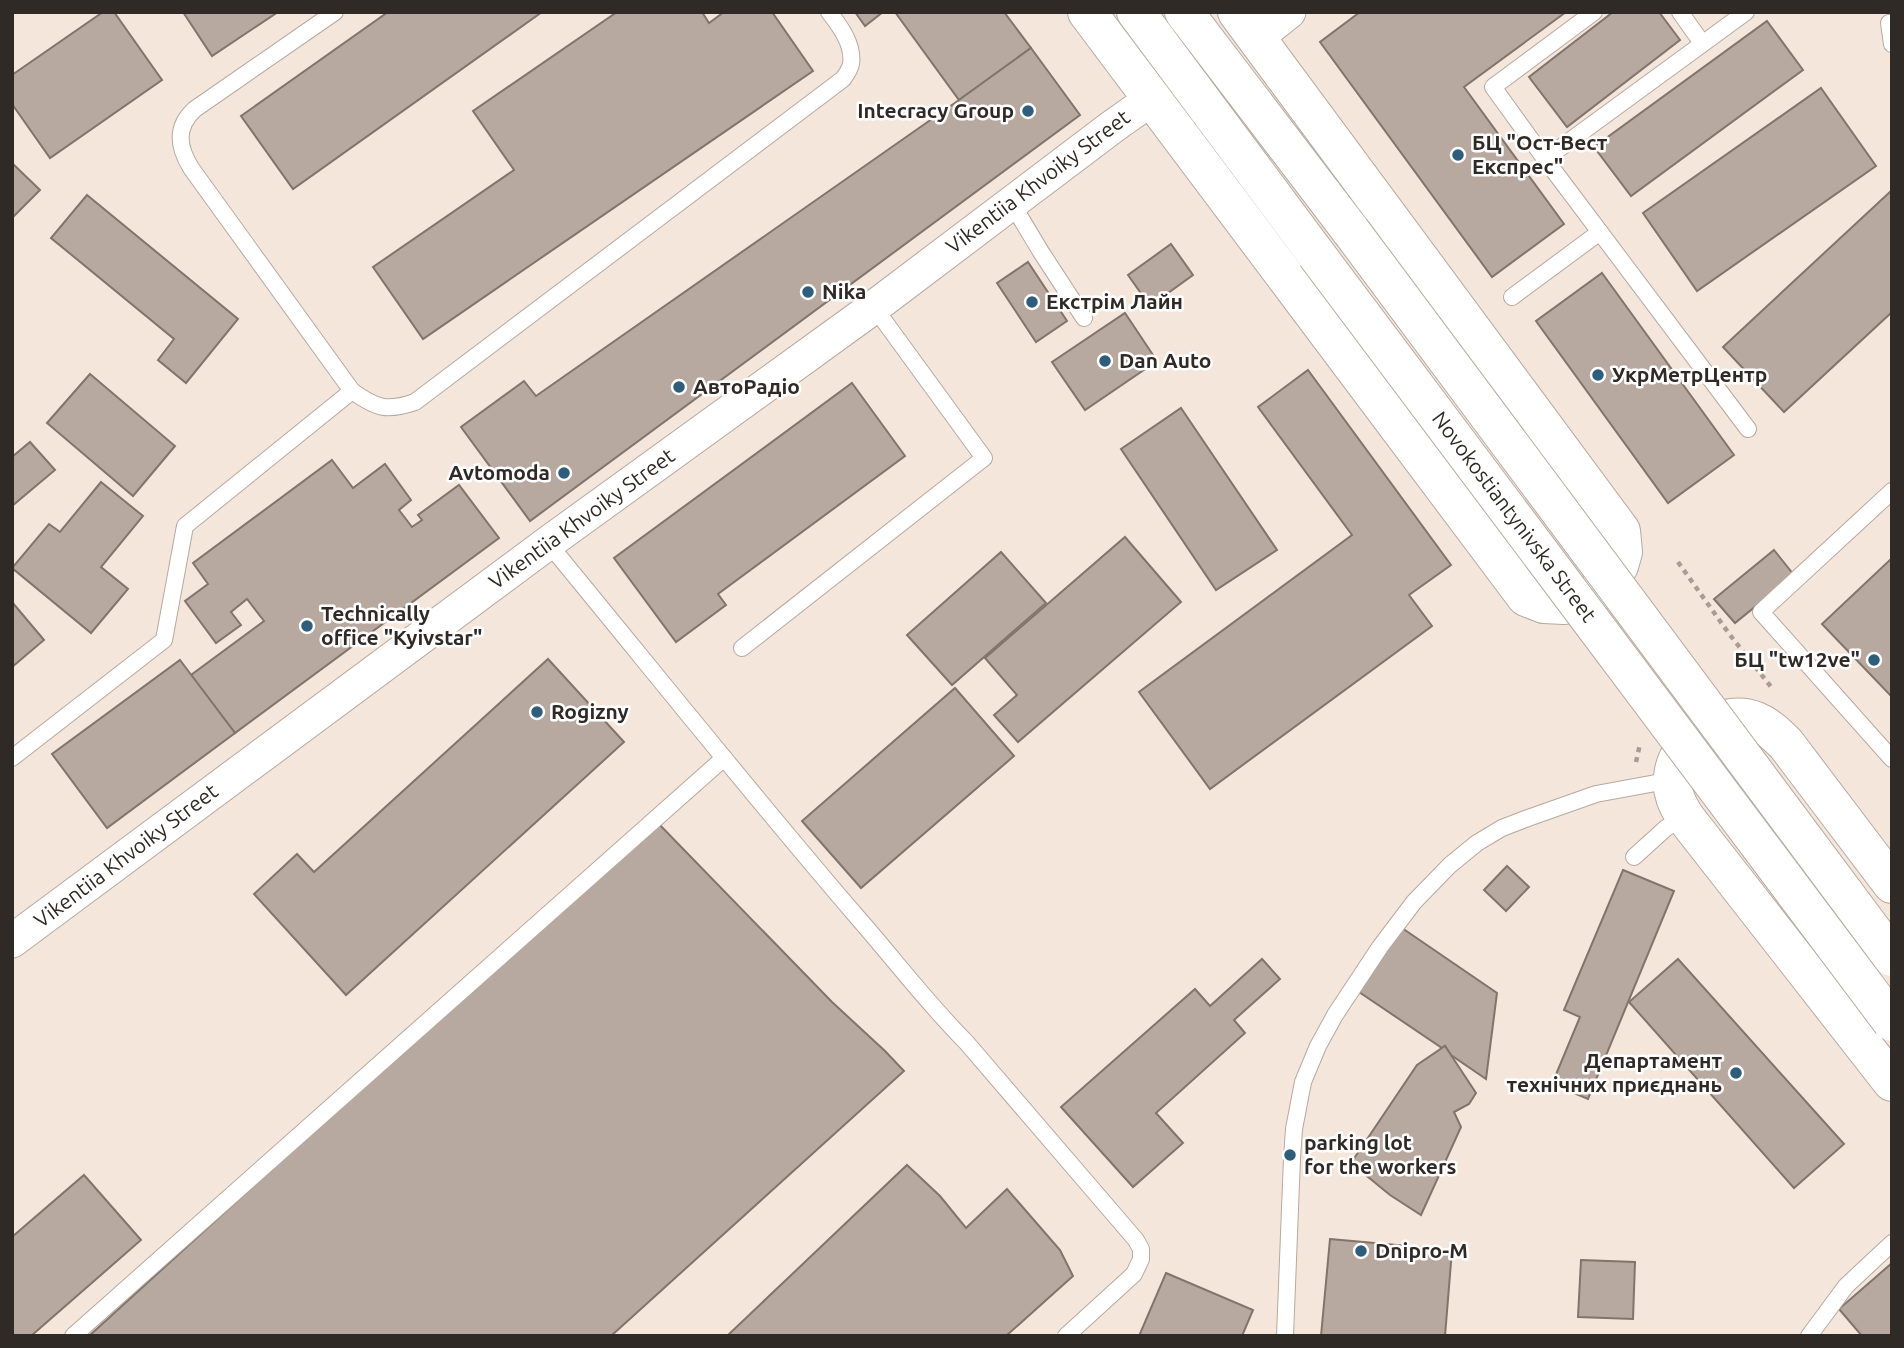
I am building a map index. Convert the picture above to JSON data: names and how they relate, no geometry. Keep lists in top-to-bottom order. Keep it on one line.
{"streets":{"main road":["Novokostiantynivska Street"],"street":["Vikentiia Khvoiky Street"]},"places":["Intecracy Group","БЦ \"Ост-Вест Експрес\"","Nika","Екстрім Лайн","Dan Auto","УкрМетрЦентр","АвтоРадіо","Avtomoda","Technically office \"Kyivstar\"","БЦ \"tw12ve\"","Rogizny","Департамент технічних приєднань","parking lot for the workers","Dnipro-M"]}
